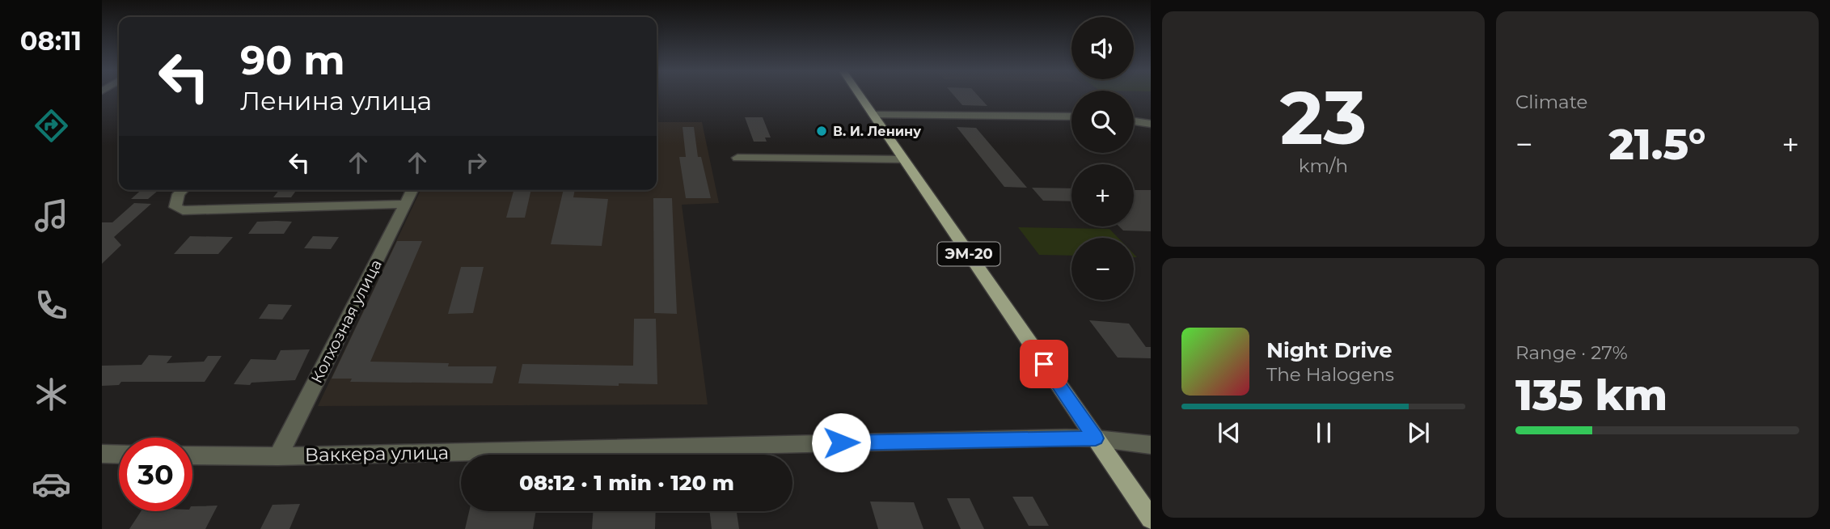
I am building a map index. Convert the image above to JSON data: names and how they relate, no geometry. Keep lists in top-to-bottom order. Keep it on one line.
{"streets":{"main road":["ЭМ-20"],"street":["Колхозная улица","Ваккера улица"]},"crossings":[["ЭМ-20","Ваккера улица"],["Колхозная улица","Ваккера улица"]],"places":["В. И. Ленину"],"page":{"tabs":"08:11","tile":[["23","km/h"],"Climate",["Range · 27%","135 km"]],"map_buttons":["+","−"],"turn":["90 m","Ленина улица"],"heat":["−","21.5°","+"],"song":["Night Drive","The Halogens"],"limit":"30","trip":"08:12 · 1 min · 120 m"}}
